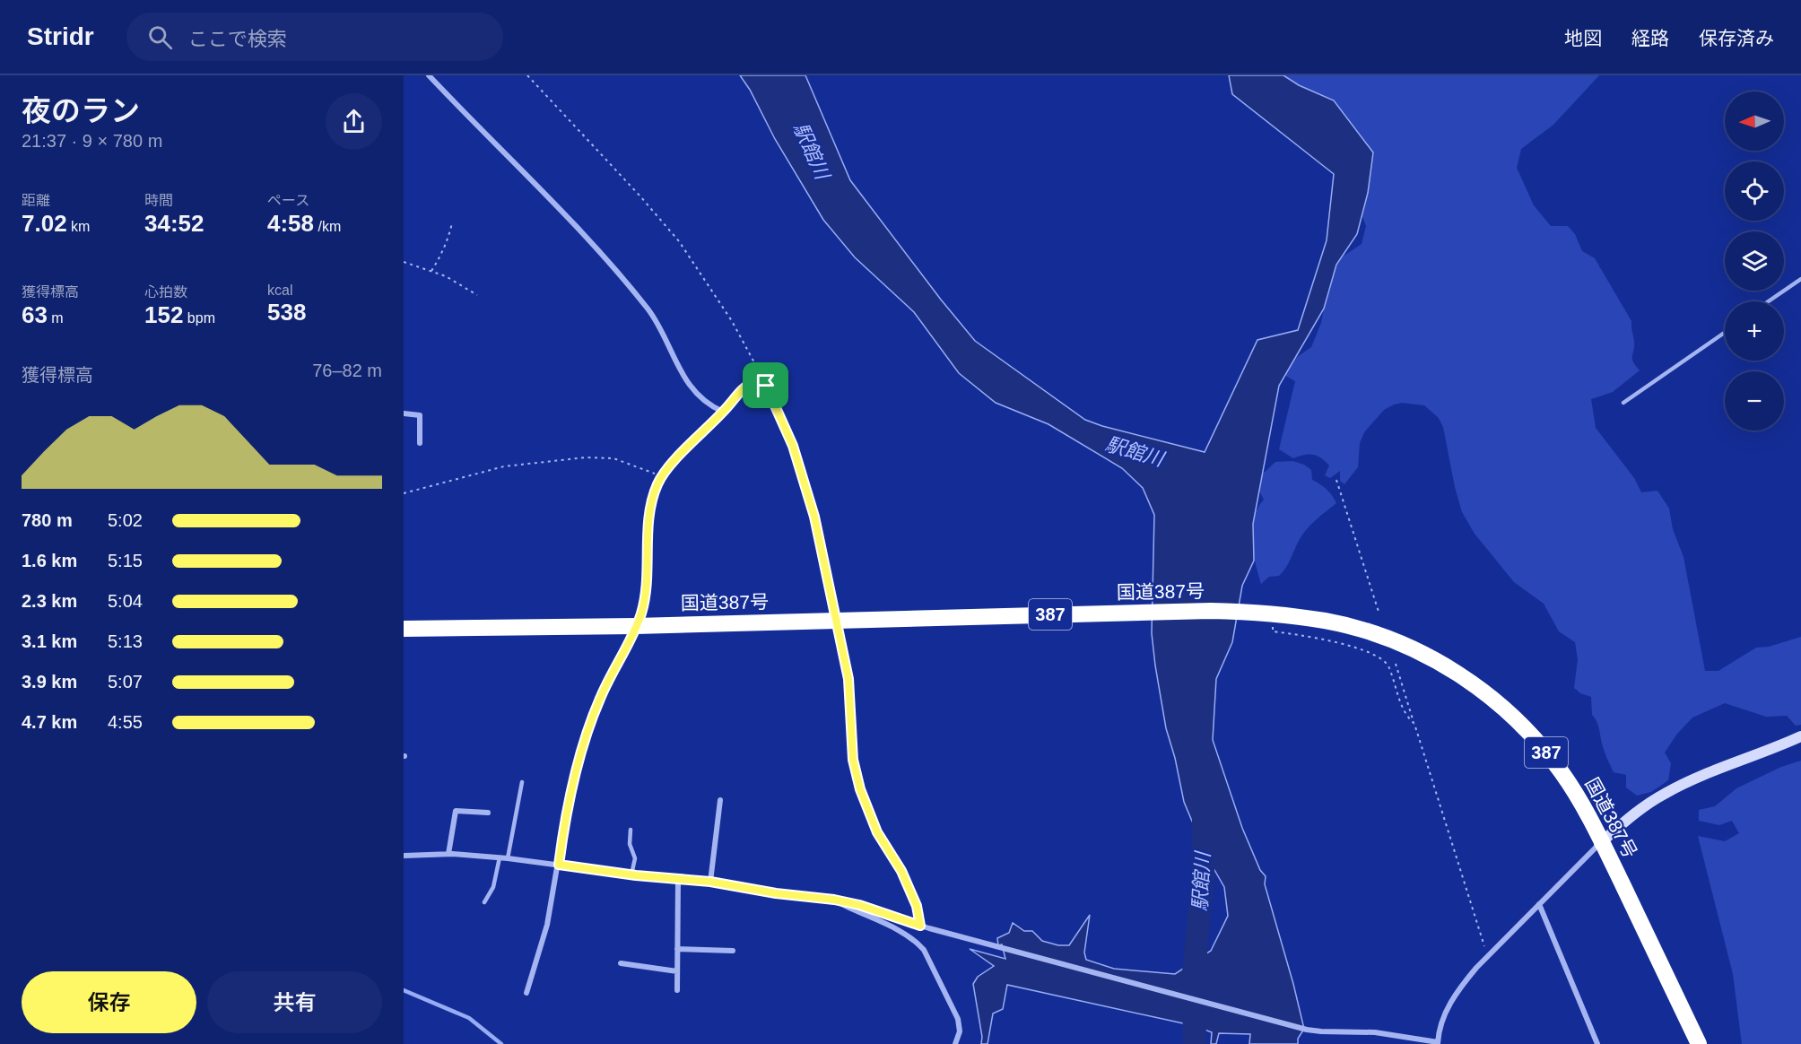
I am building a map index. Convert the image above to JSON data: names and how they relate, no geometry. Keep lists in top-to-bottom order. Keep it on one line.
{"streets":{"highway":["国道387号","387"]},"water":["駅館川"],"north":"left","page":{"header":"Stridr","search":"ここで検索","nav":["地図","経路","保存済み"],"heading":["夜のラン","21:37 · 9 × 780 m"],"map_buttons":["+","−"],"stats":[["距離","7.02 km"],["時間","34:52"],["ペース","4:58 /km"],["獲得標高","63 m"],["心拍数","152 bpm"],["kcal","538"]],"chart":["獲得標高","76–82 m"],"list":[{"name":"780 m","note":"5:02"},{"name":"1.6 km","note":"5:15"},{"name":"2.3 km","note":"5:04"},{"name":"3.1 km","note":"5:13"},{"name":"3.9 km","note":"5:07"},{"name":"4.7 km","note":"4:55"}],"buttons":["保存","共有"]}}
